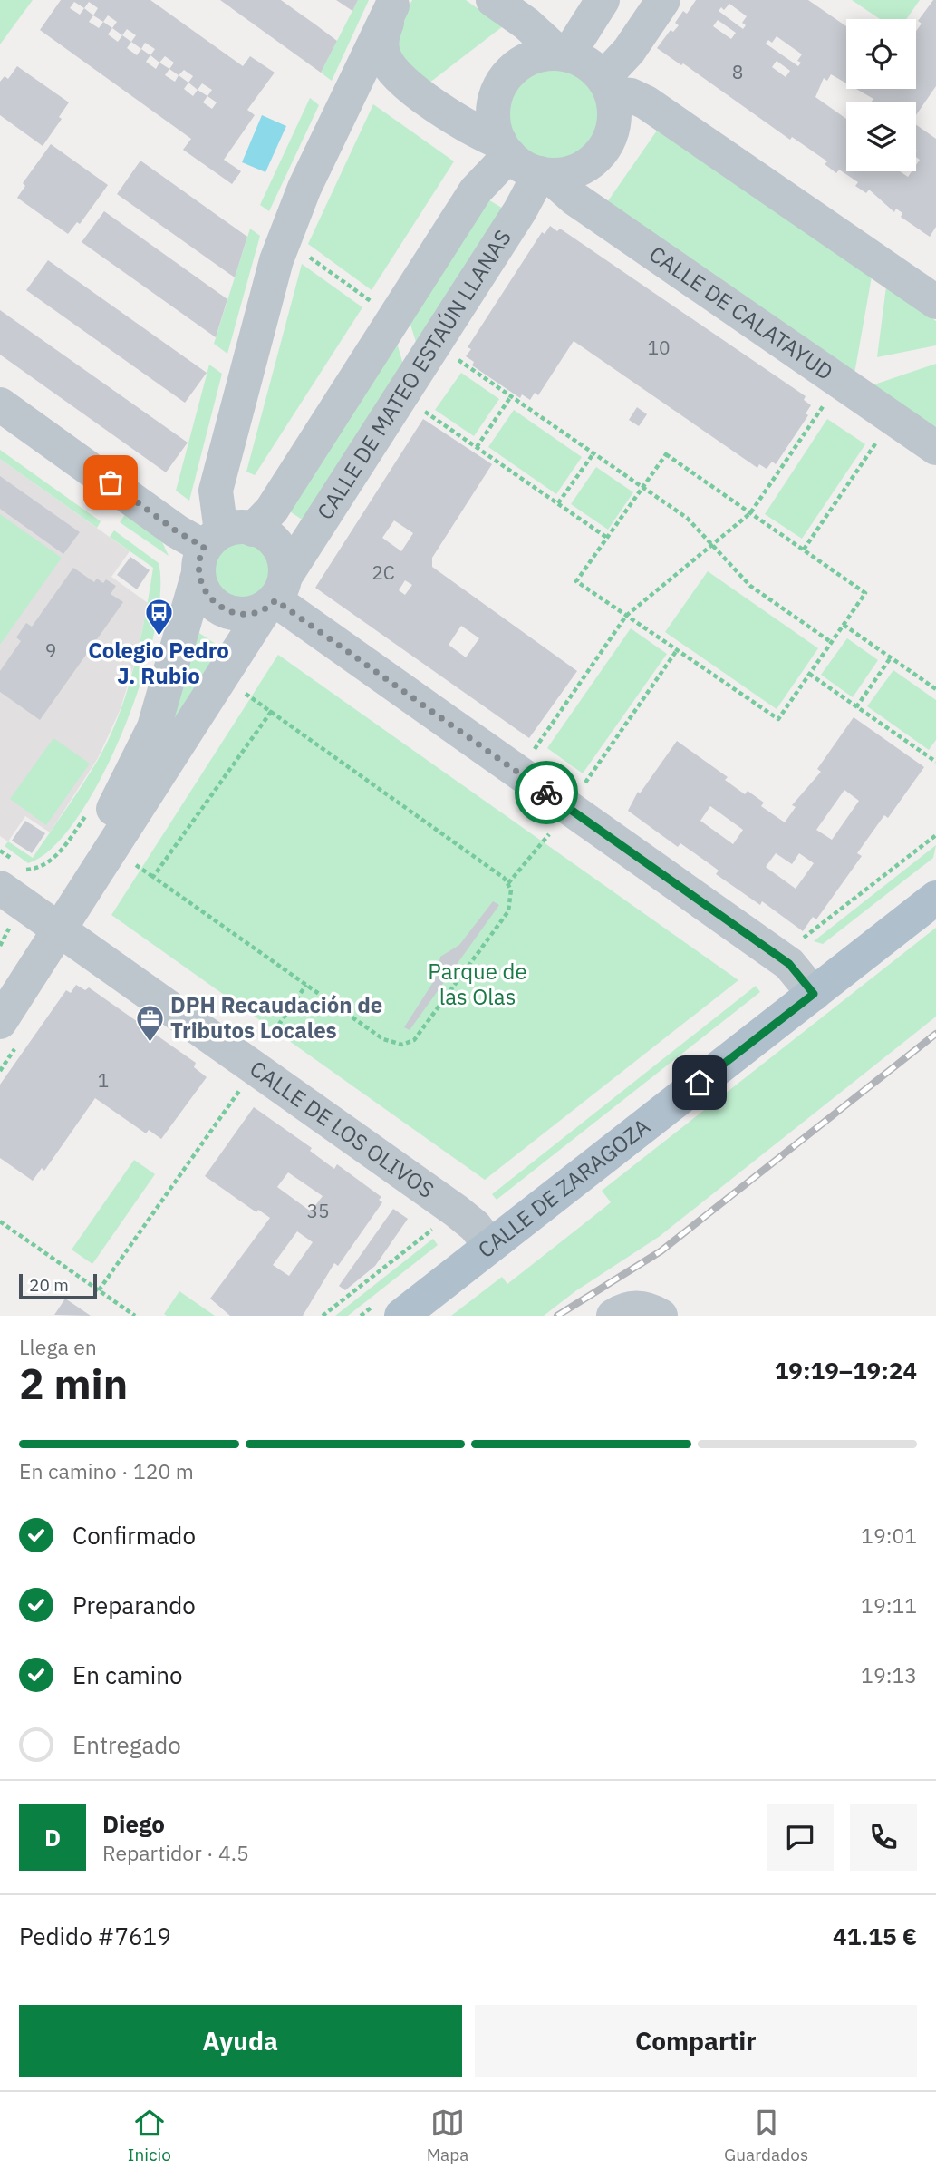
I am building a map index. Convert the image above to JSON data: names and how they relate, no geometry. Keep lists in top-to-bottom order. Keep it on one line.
{"streets":{"main road":["CALLE DE ZARAGOZA"],"street":["CALLE DE CALATAYUD","CALLE DE MATEO ESTAÚN LLANAS","CALLE DE LOS OLIVOS"]},"crossings":[["CALLE DE CALATAYUD","CALLE DE MATEO ESTAÚN LLANAS"],["CALLE DE MATEO ESTAÚN LLANAS","CALLE DE LOS OLIVOS"],["CALLE DE LOS OLIVOS","CALLE DE ZARAGOZA"]],"parks":["Parque de las Olas"],"places":{"bus stop":["Colegio Pedro J. Rubio"],"office":["DPH Recaudación de Tributos Locales"]},"house_numbers":["8","10","2C","9","1","35"],"scale_bar":"20 m","page":{"scale":"20 m","heading":["2 min","Llega en","19:19–19:24"],"panel":["Diego","Repartidor · 4.5","Pedido #7619","41.15 €"],"bar":"En camino · 120 m","list":[["Confirmado","19:01"],["Preparando","19:11"],["En camino","19:13"],"Entregado"],"round":"D","buttons":["Ayuda","Compartir"],"tabs":["Inicio","Mapa","Guardados"]}}
